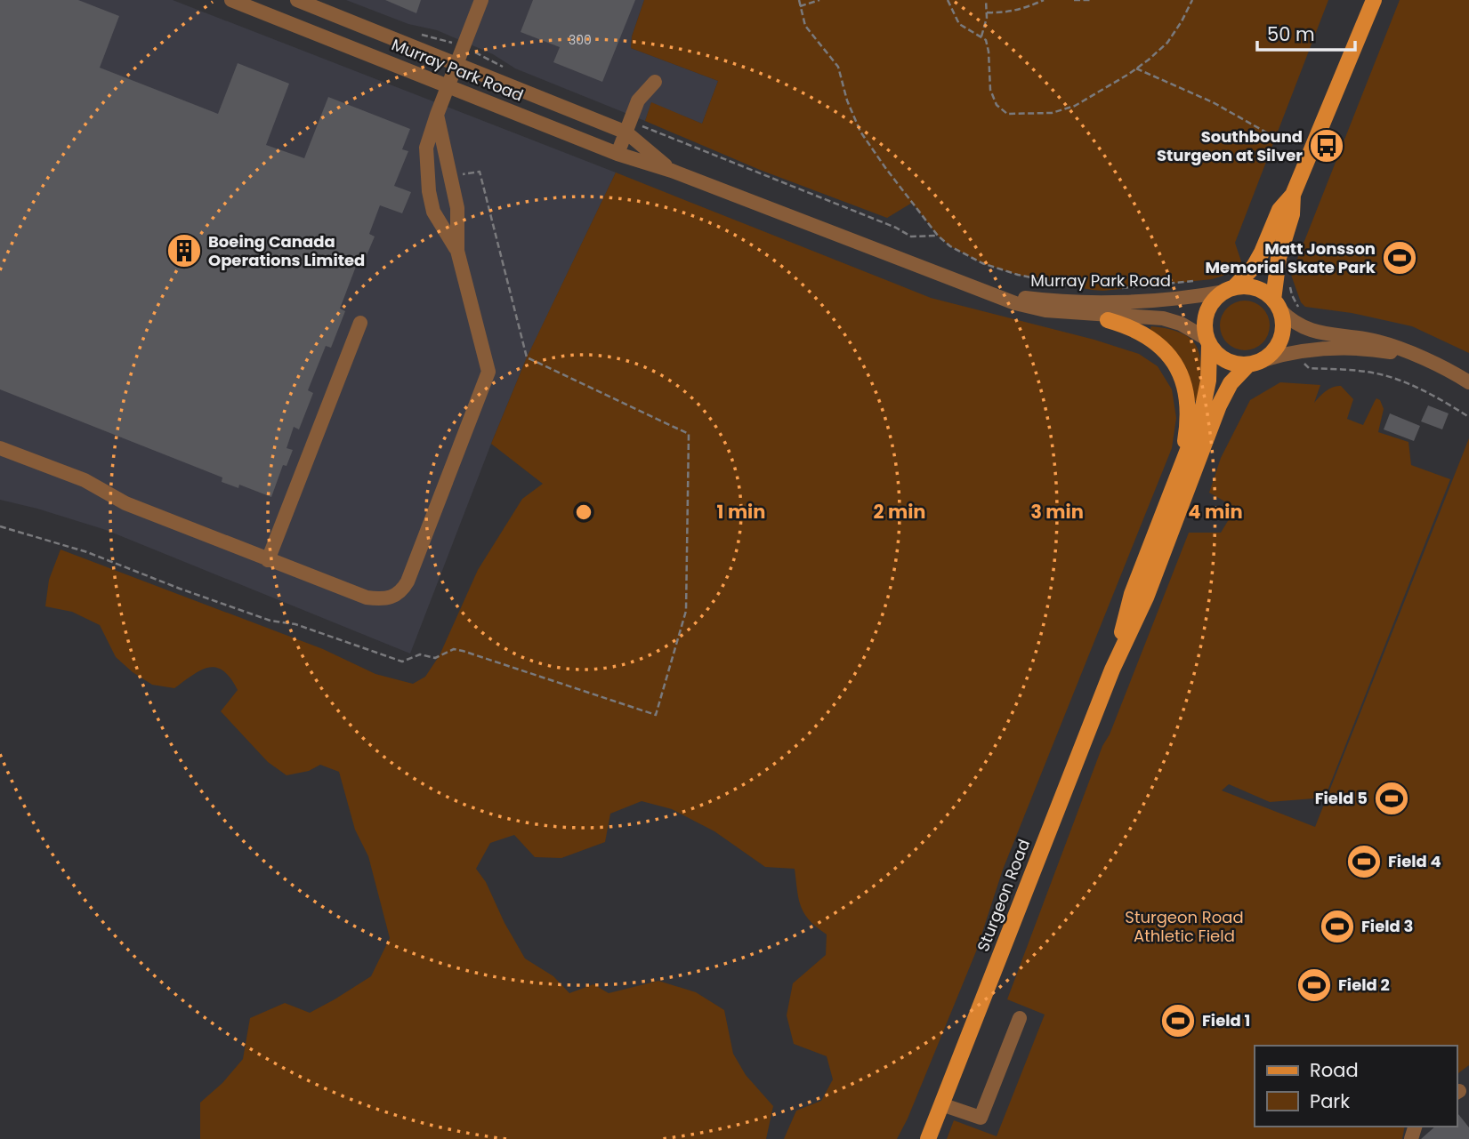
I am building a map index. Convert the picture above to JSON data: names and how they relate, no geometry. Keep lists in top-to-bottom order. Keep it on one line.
{"streets":{"main road":["Sturgeon Road"],"street":["Murray Park Road"]},"crossings":[["Murray Park Road","Sturgeon Road"]],"parks":["Sturgeon Road Athletic Field"],"places":{"bus stop":["Southbound Sturgeon at Silver"],"building":["Boeing Canada Operations Limited"],"sports":["Matt Jonsson Memorial Skate Park","Field 5","Field 4","Field 3","Field 2","Field 1"]},"house_numbers":["300"],"legend":["Road","Park"],"scale_bar":"50 m","rings":["1 min","2 min","3 min","4 min"]}
